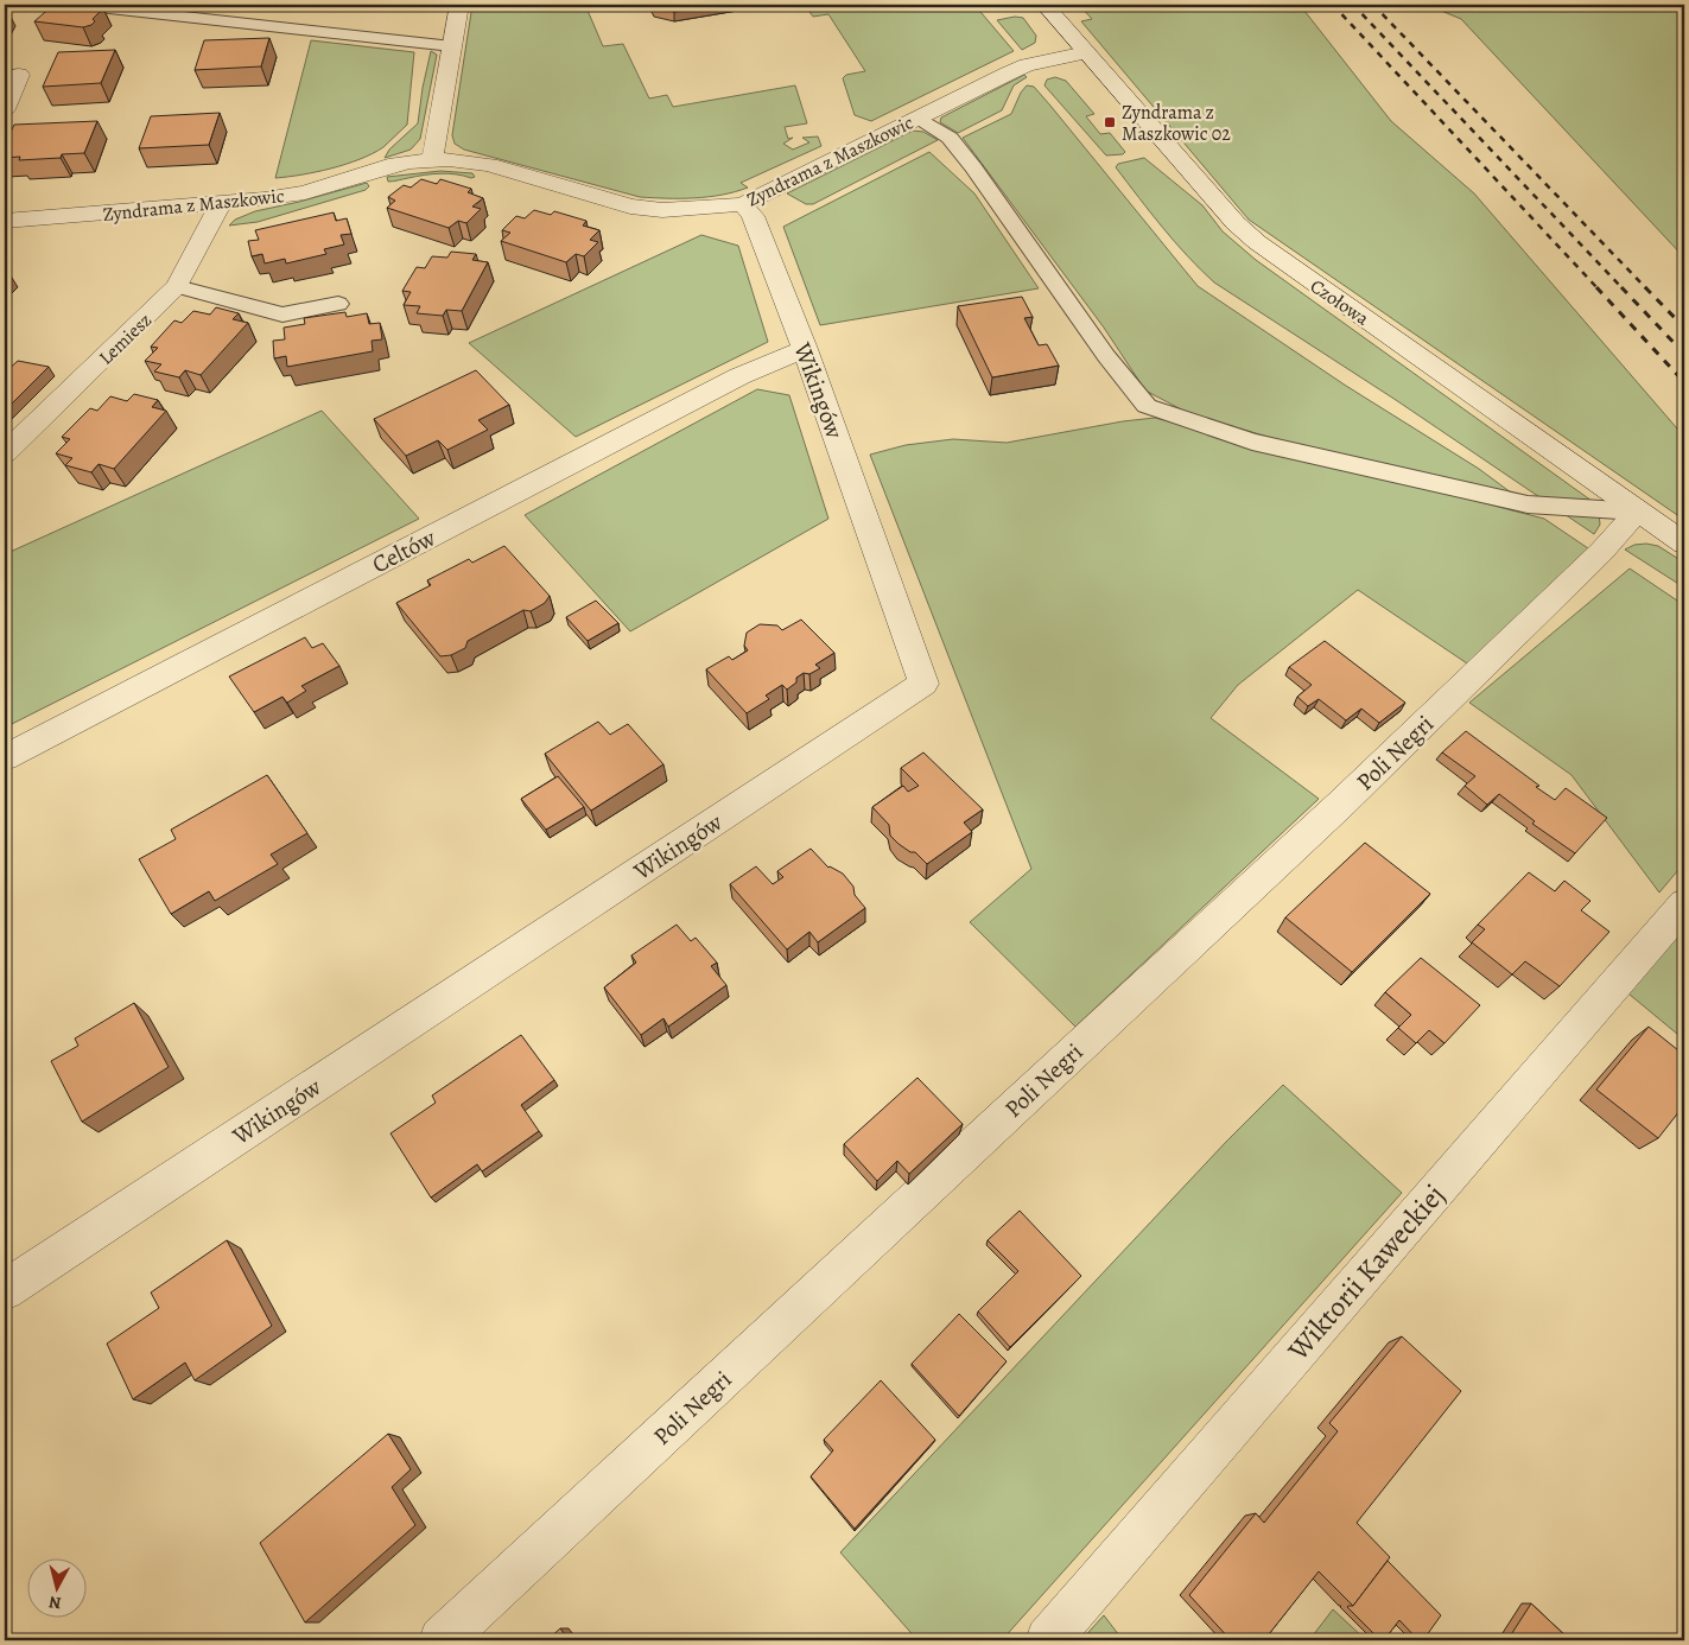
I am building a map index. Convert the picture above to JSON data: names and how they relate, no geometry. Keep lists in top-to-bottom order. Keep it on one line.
{"streets":{"street":["Zyndrama z Maszkowic","Czołowa","Lemiesz","Wikingów","Celtów","Poli Negri","Wiktorii Kaweckiej"]},"crossings":[["Zyndrama z Maszkowic","Czołowa"],["Zyndrama z Maszkowic","Lemiesz"],["Zyndrama z Maszkowic","Wikingów"],["Czołowa","Poli Negri"],["Wikingów","Celtów"]],"places":{"transit":["Zyndrama z Maszkowic 02"]},"north":"bottom"}
